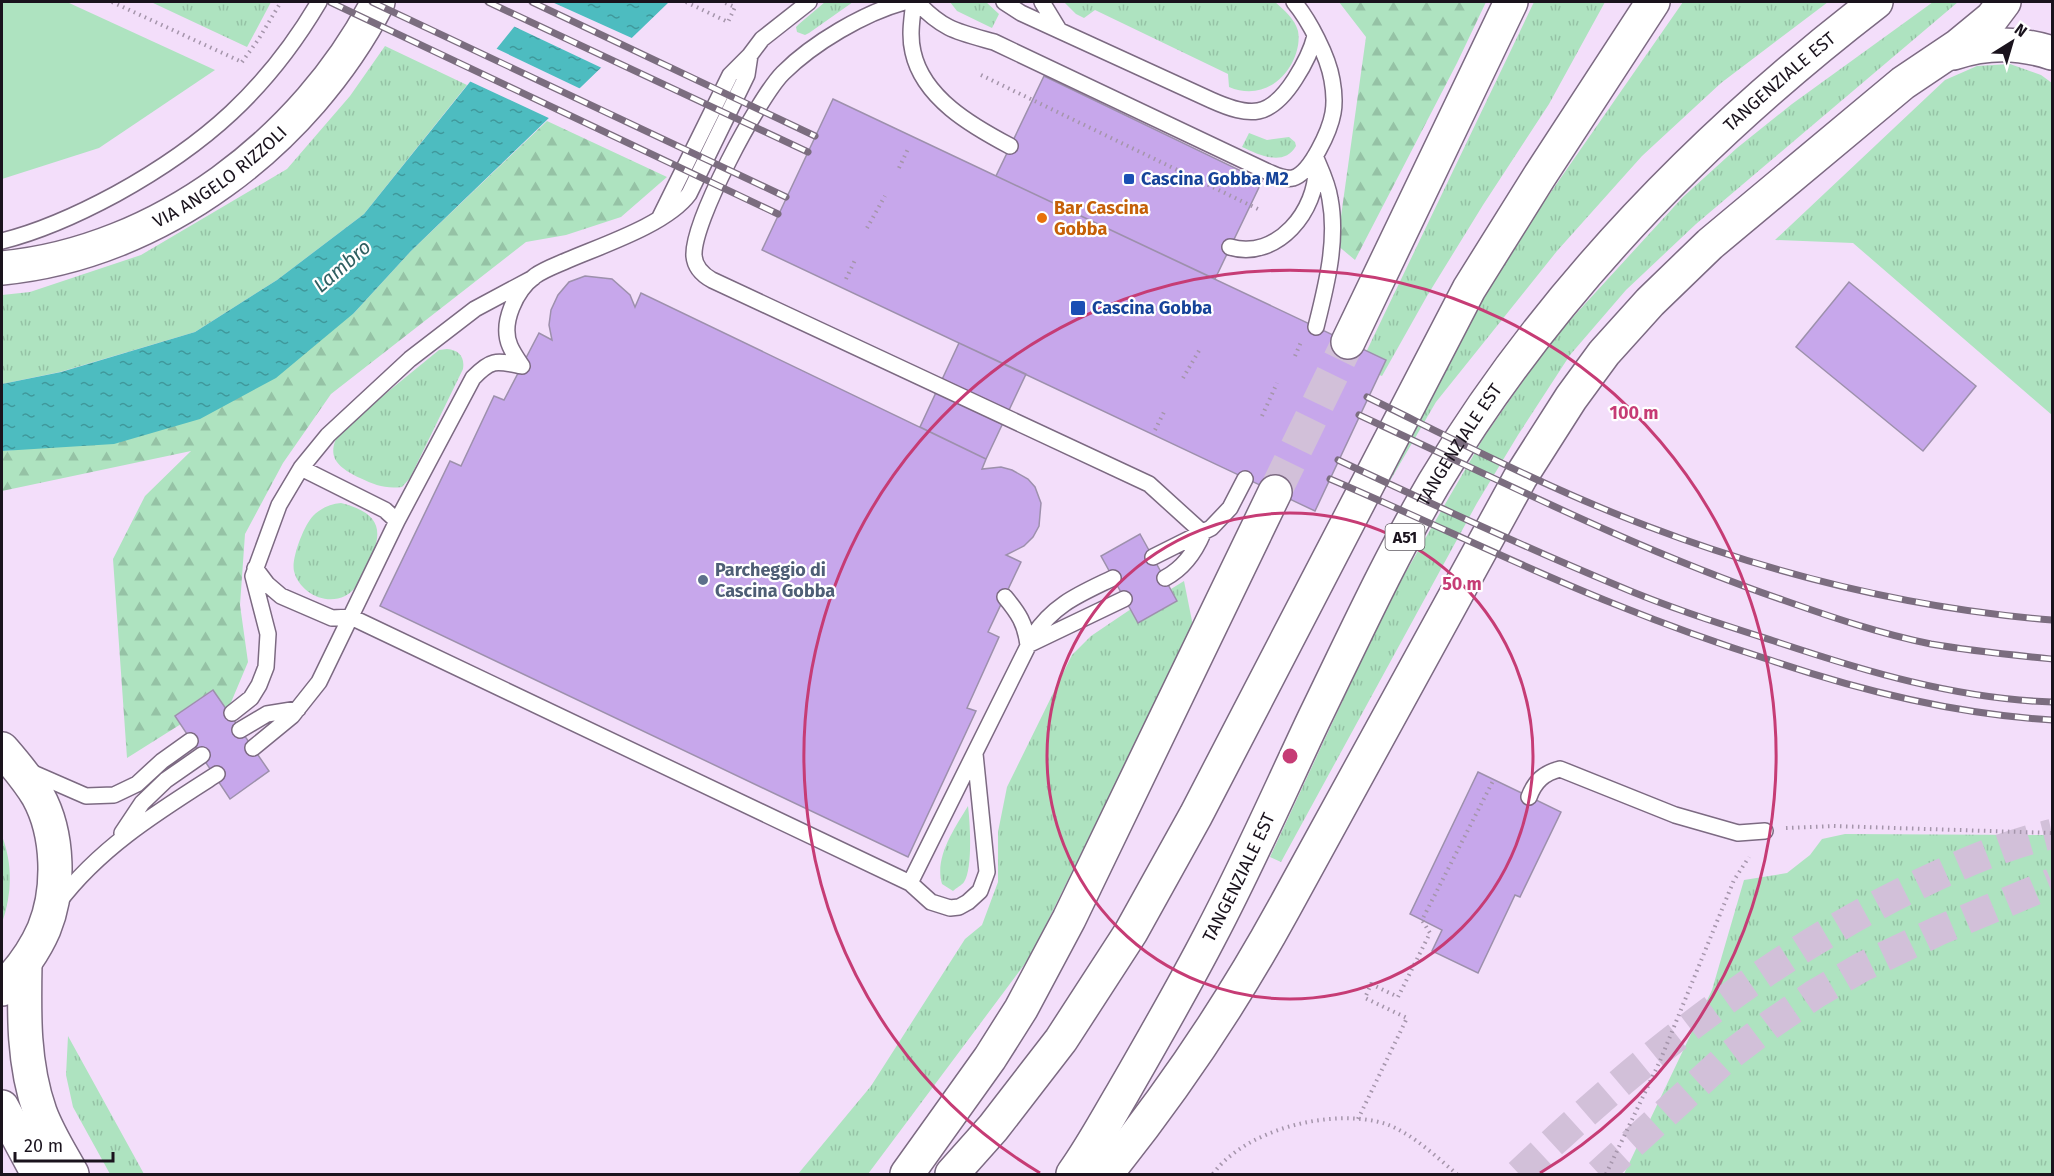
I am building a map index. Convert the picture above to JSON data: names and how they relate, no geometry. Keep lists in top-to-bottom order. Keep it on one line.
{"streets":{"main road":["TANGENZIALE EST","VIA ANGELO RIZZOLI","A51"]},"water":["Lambro"],"places":{"transit":["Cascina Gobba M2","Cascina Gobba"],"other":["Bar Cascina Gobba","Parcheggio di Cascina Gobba"]},"scale_bar":"20 m","north":"top right","rings":["100 m","50 m"]}
